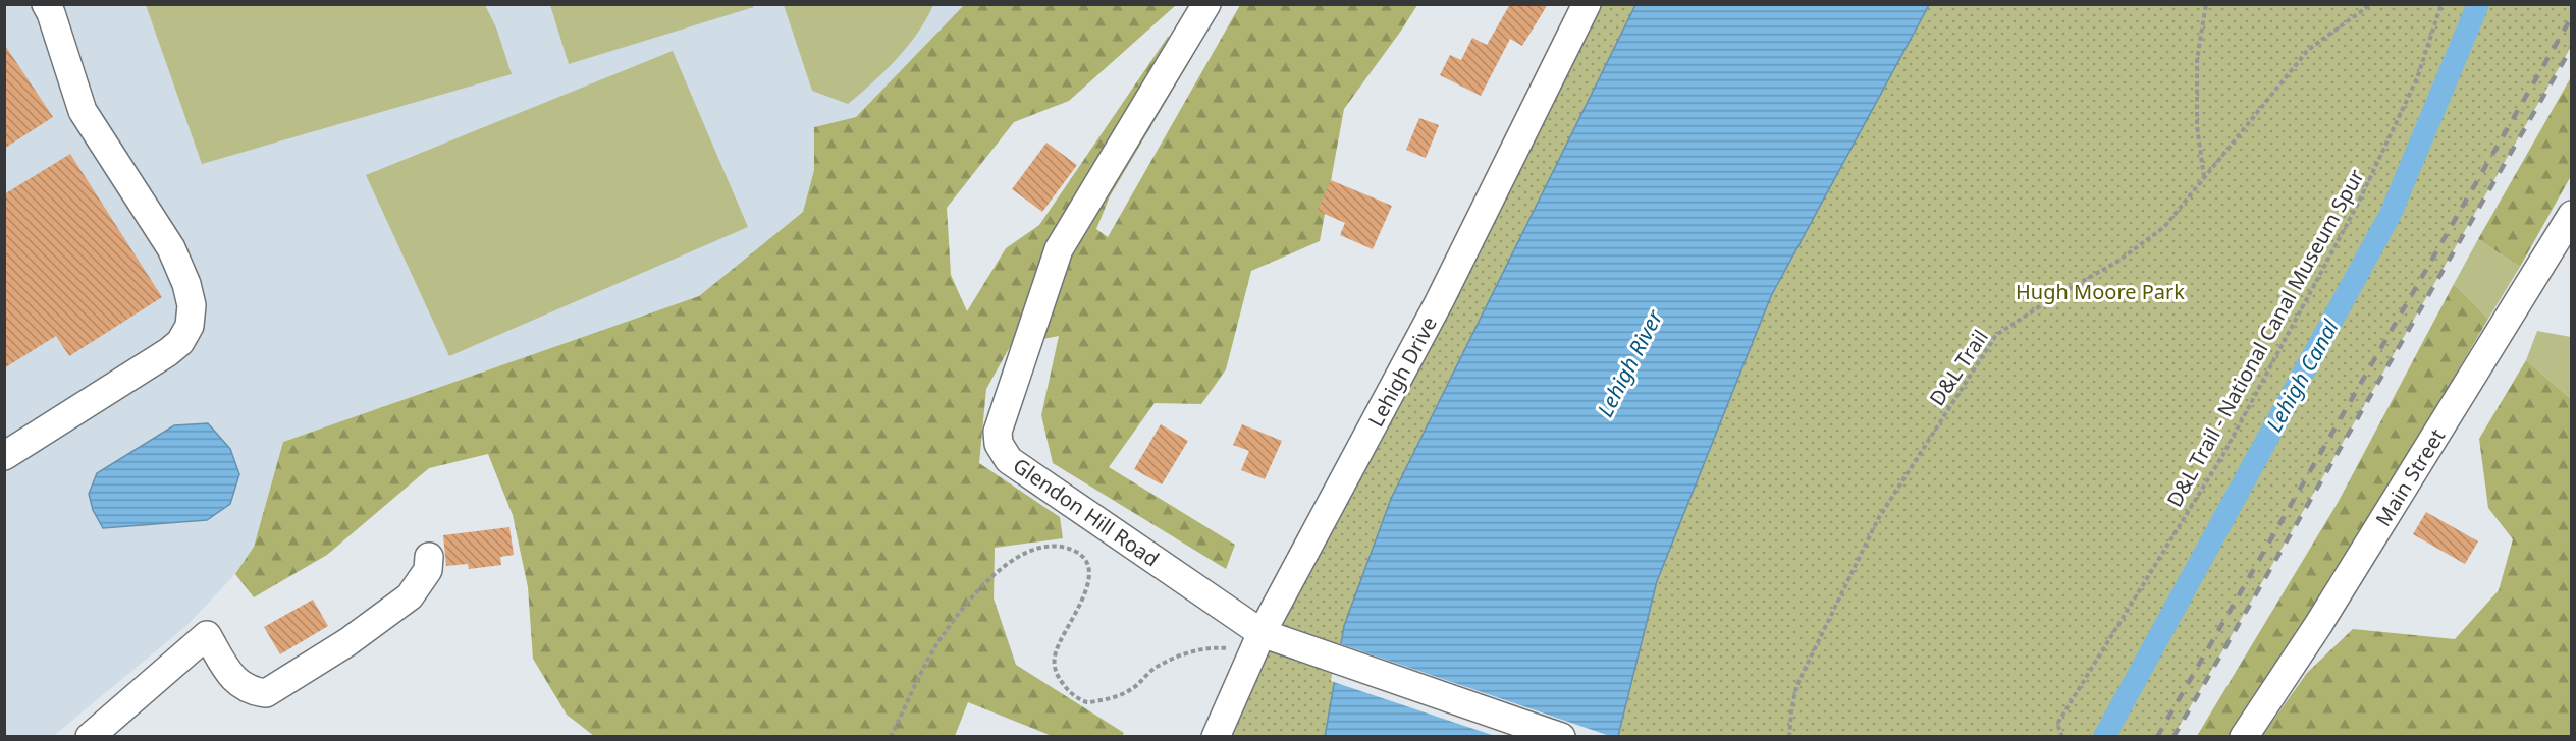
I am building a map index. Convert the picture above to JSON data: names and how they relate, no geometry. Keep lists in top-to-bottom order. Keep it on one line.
{"streets":{"street":["Lehigh Drive","Main Street","Glendon Hill Road"],"path":["D&L Trail - National Canal Museum Spur","D&L Trail"]},"crossings":[["Lehigh Drive","Glendon Hill Road"]],"water":["Lehigh River","Lehigh Canal"],"parks":["Hugh Moore Park"]}
